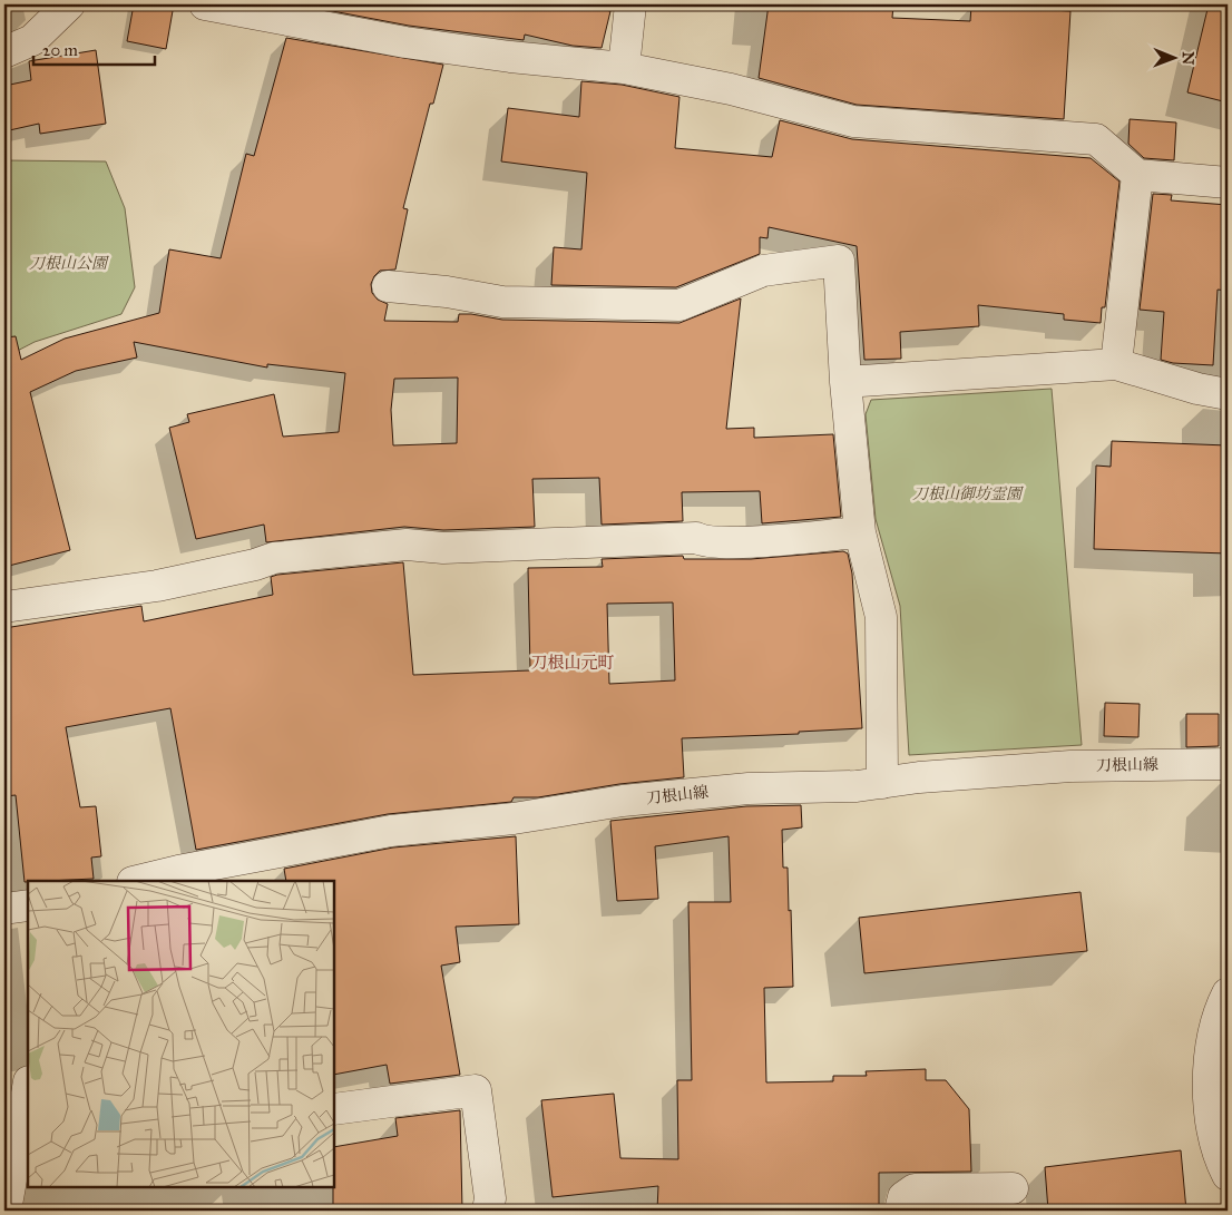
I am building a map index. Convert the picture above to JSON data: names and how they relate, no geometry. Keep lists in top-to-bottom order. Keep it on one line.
{"streets":{"street":["刀根山線"]},"districts":["刀根山元町"],"parks":["刀根山公園","刀根山御坊霊園"],"scale_bar":"20 m","north":"right"}
